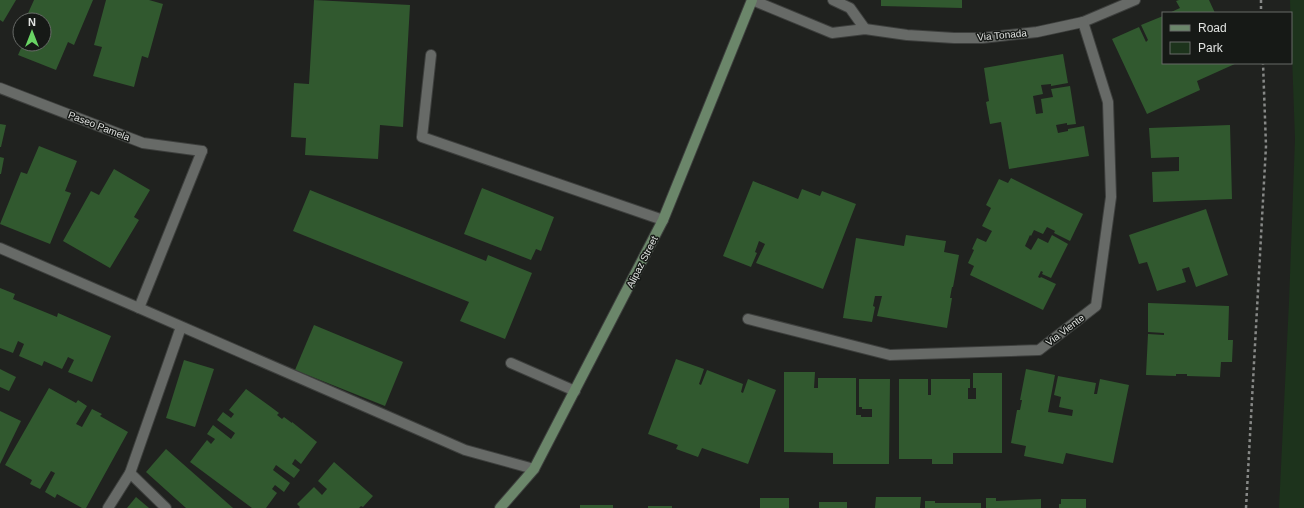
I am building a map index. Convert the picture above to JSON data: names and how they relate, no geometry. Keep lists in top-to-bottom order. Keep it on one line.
{"streets":{"main road":["Alipaz Street"],"street":["Via Tonada","Paseo Pamela","Via Viente"]},"crossings":[["Via Tonada","Alipaz Street"],["Via Tonada","Via Viente"]],"legend":["Road","Park"],"north":"top"}
